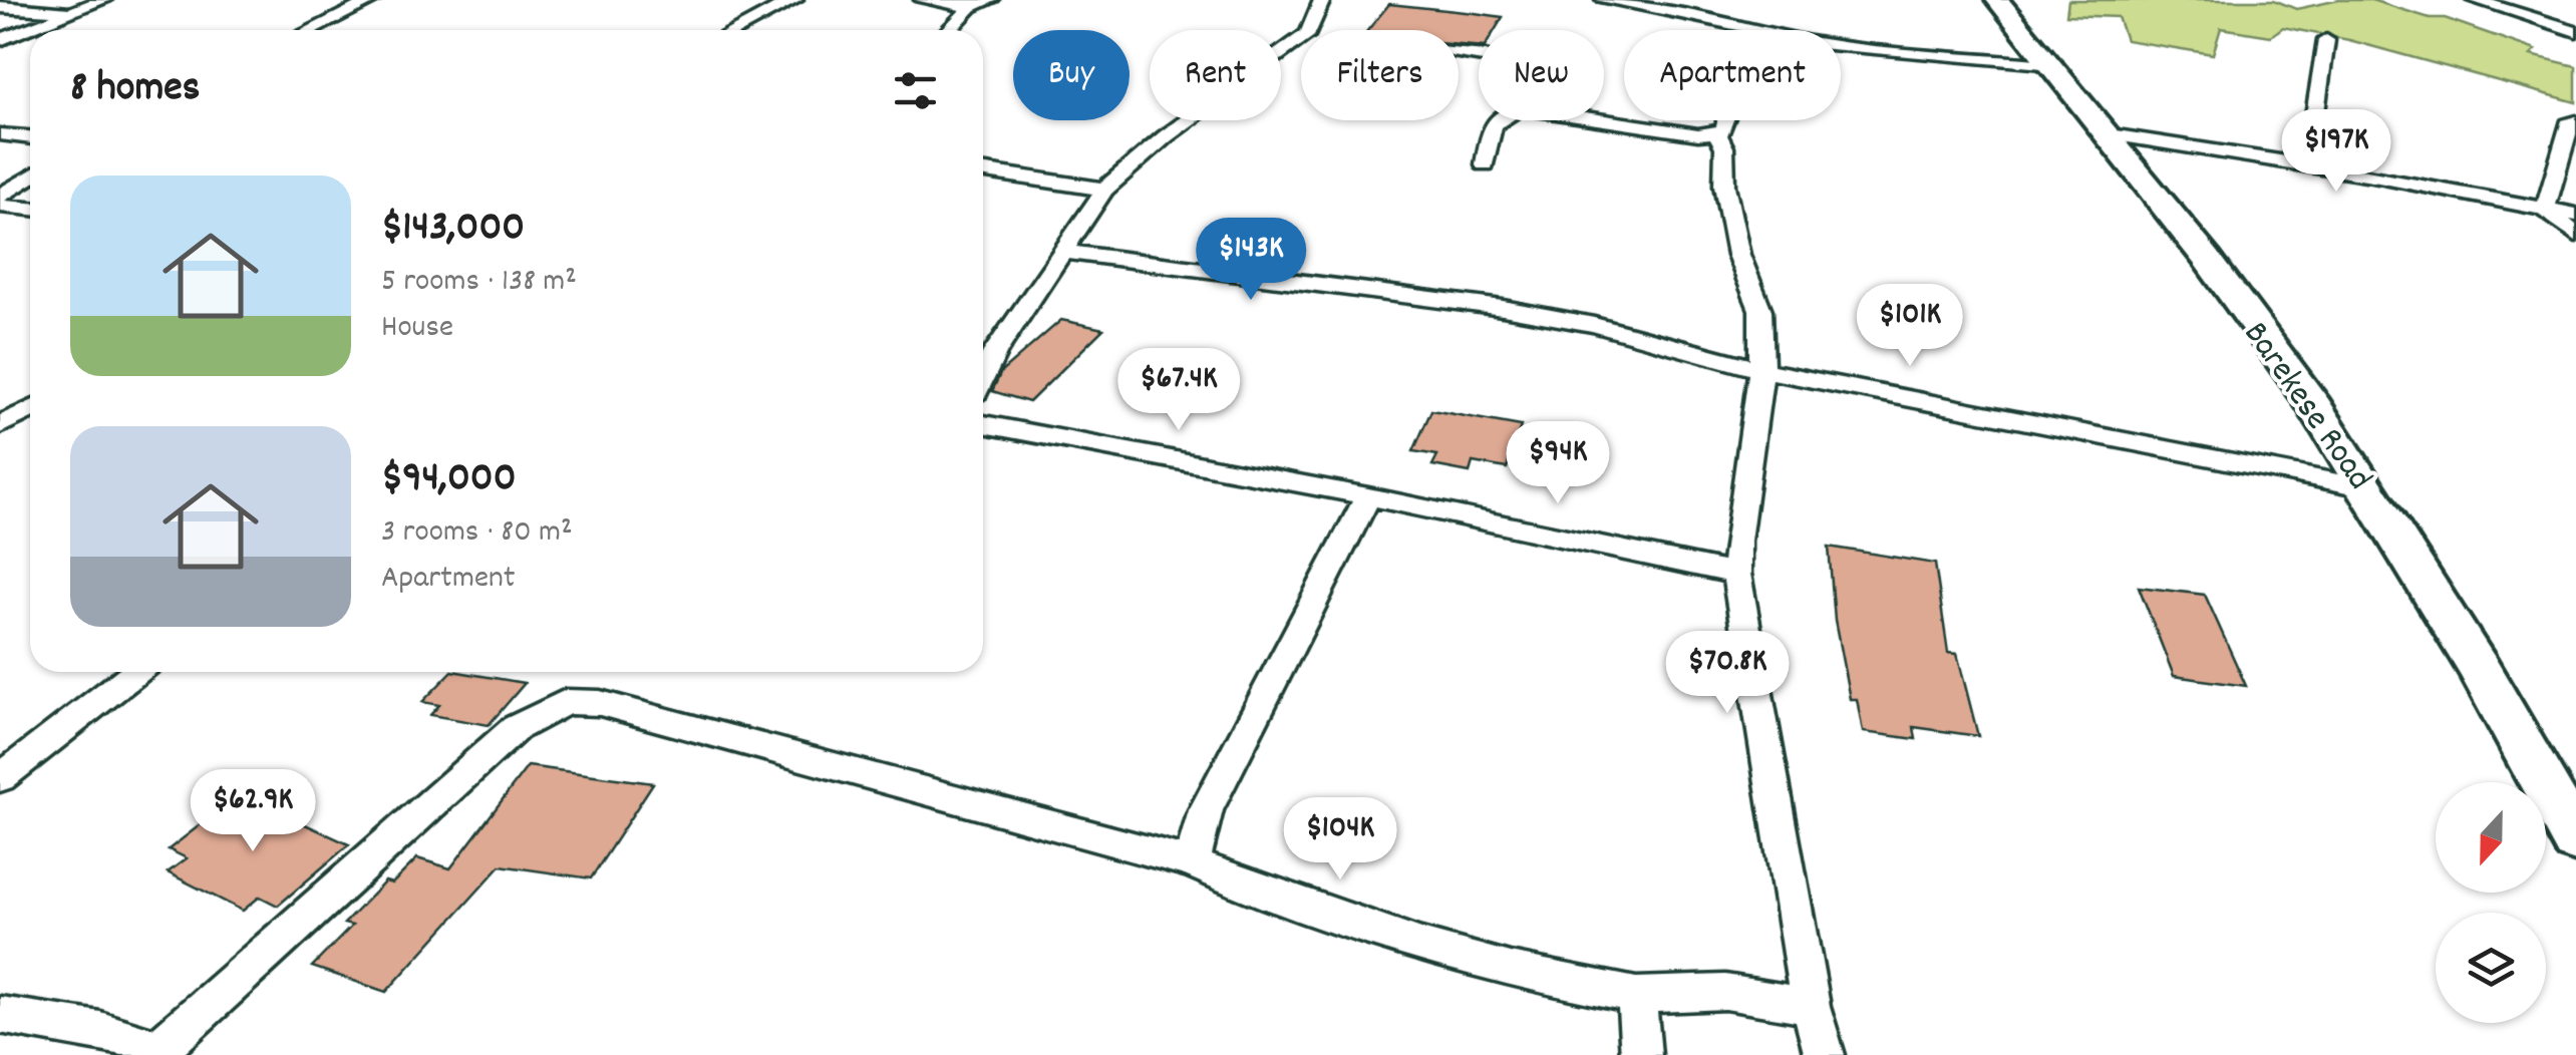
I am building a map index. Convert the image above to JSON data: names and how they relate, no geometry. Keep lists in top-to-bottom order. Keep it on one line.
{"streets":{"main road":["Barekese Road"]},"north":"bottom","page":{"chip":["Buy","Rent","Filters","New","Apartment"],"heading":"8 homes","price":["$197K","$143K","$101K","$67.4K","$94K","$70.8K","$62.9K","$104K"],"list":[{"name":"$143,000","note":"5 rooms · 138 m² · House"},{"name":"$94,000","note":"3 rooms · 80 m² · Apartment"}]}}
